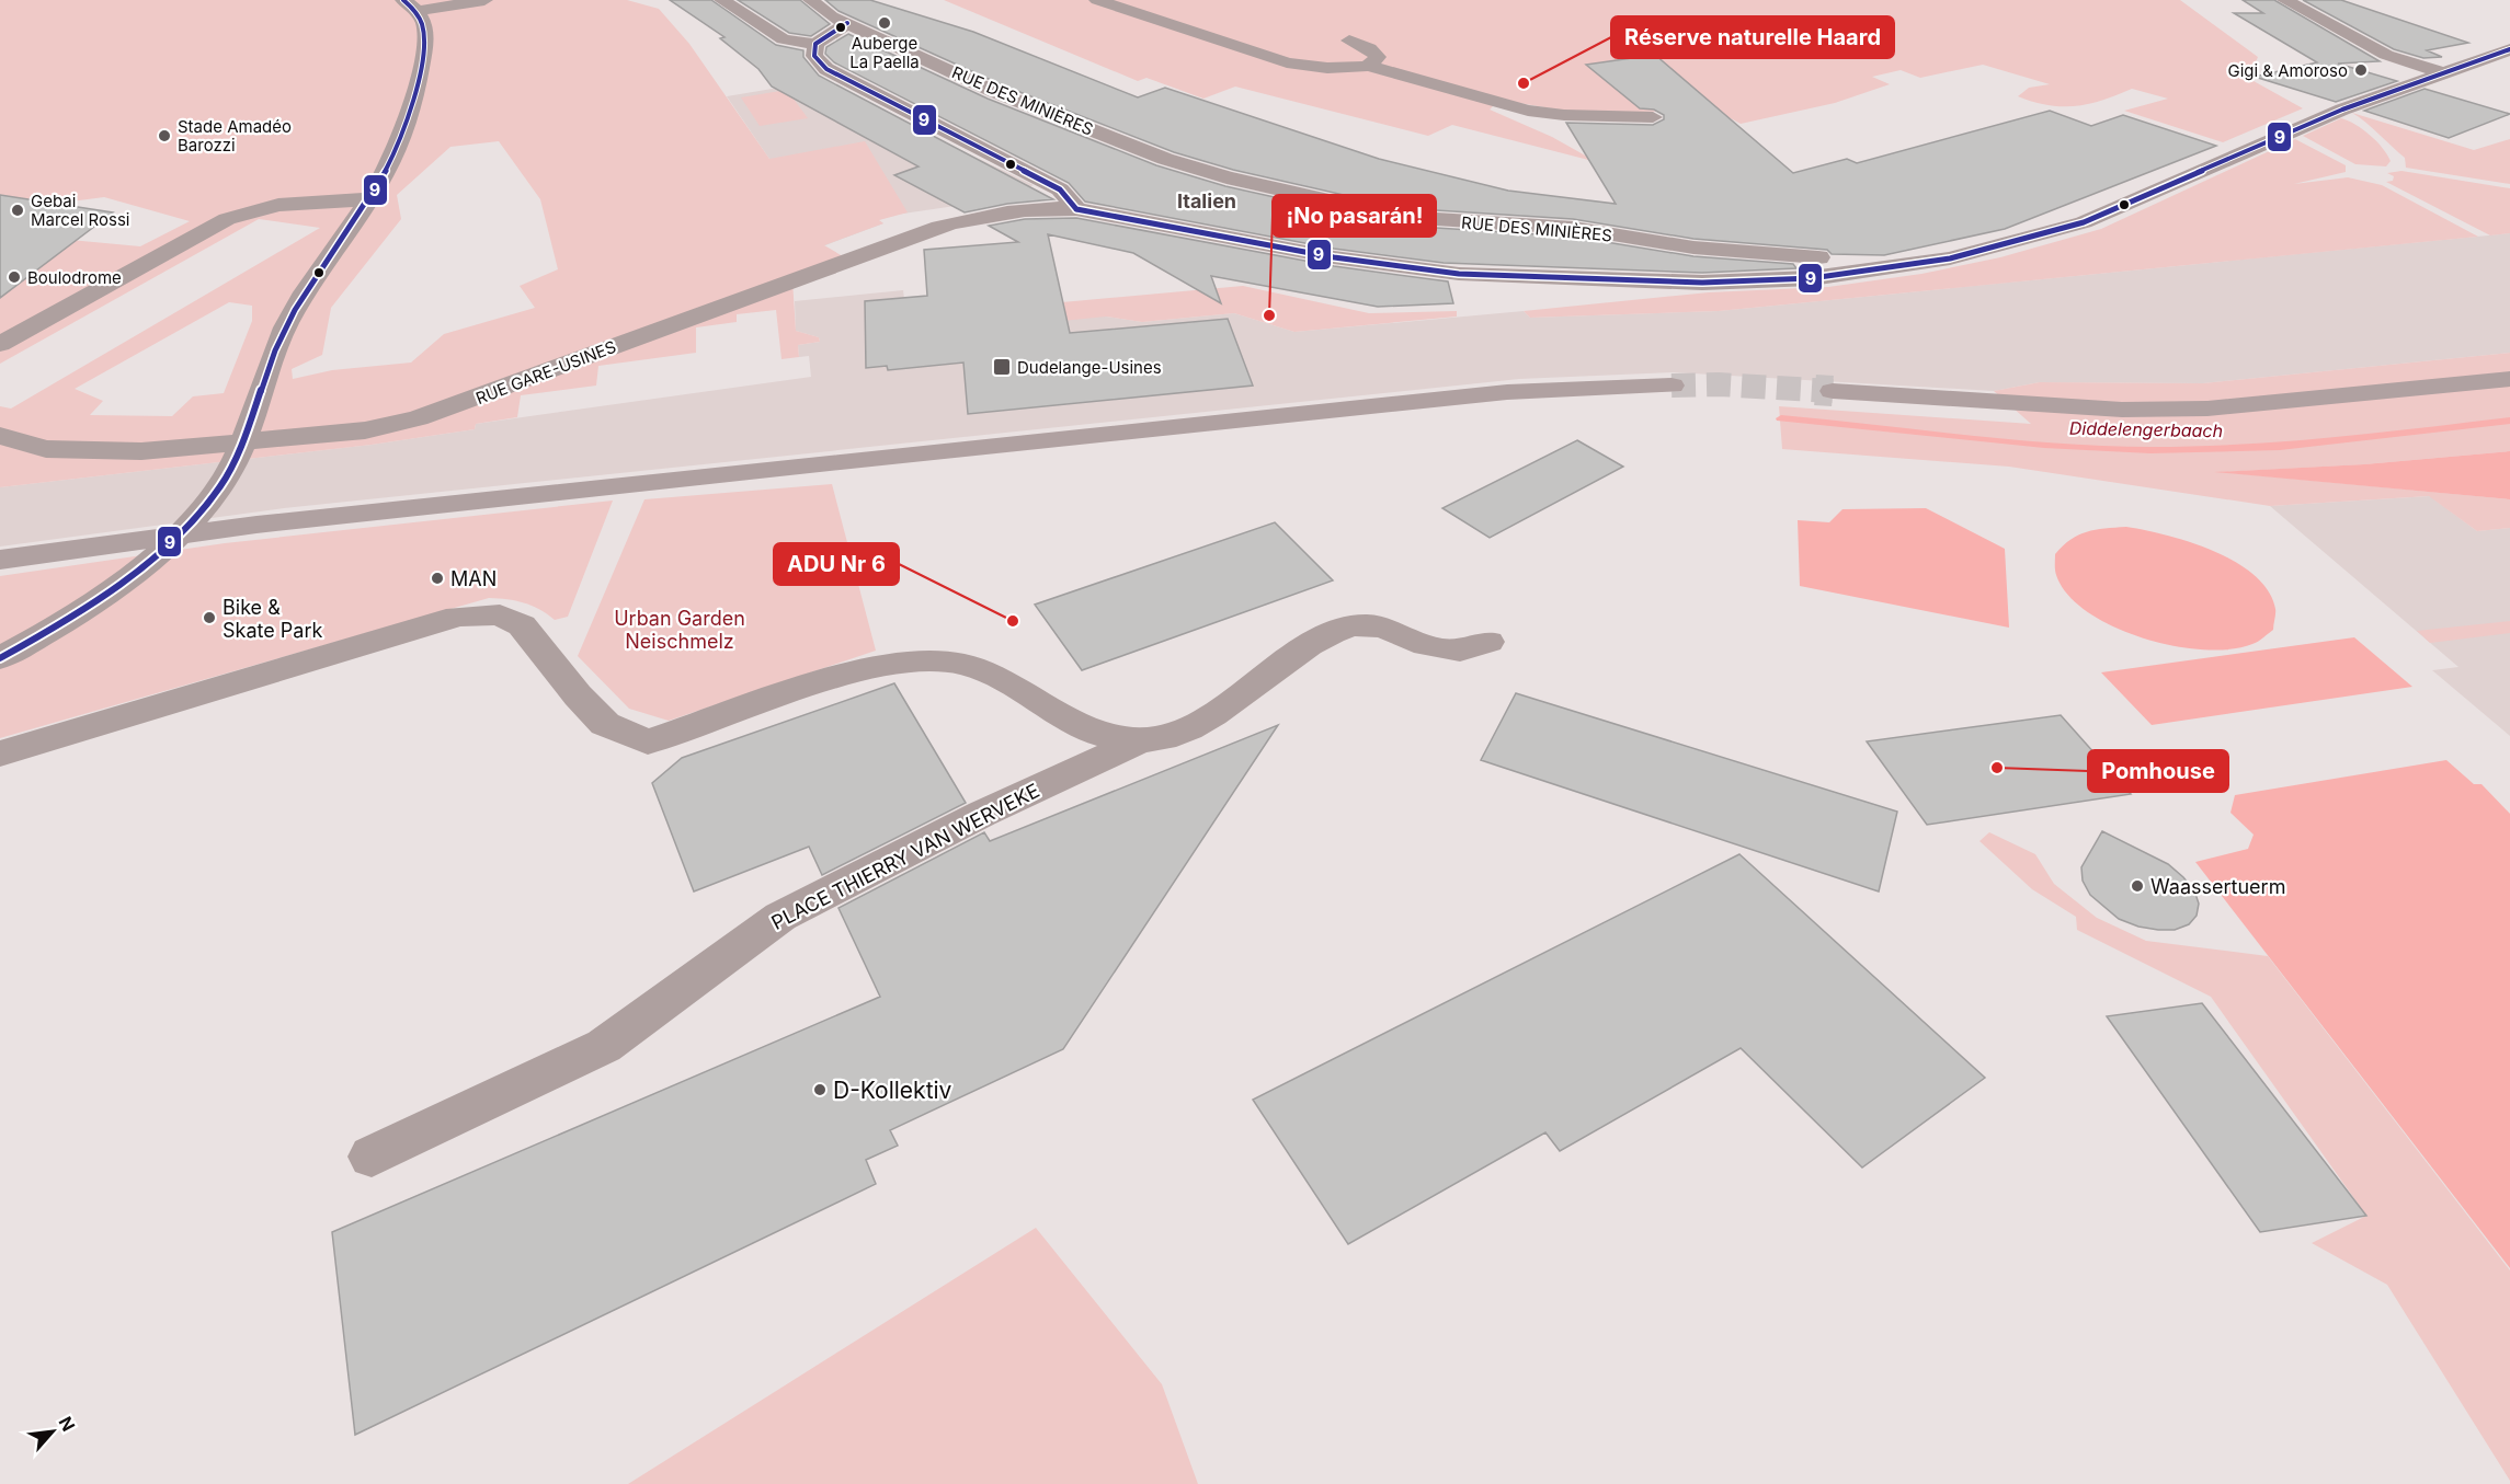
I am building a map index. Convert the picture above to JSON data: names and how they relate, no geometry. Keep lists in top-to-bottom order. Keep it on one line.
{"streets":{"street":["RUE DES MINIÈRES","RUE GARE-USINES","PLACE THIERRY VAN WERVEKE"]},"crossings":[["RUE DES MINIÈRES","RUE GARE-USINES"]],"districts":["Italien"],"water":["Diddelengerbaach"],"parks":["Urban Garden Neischmelz"],"places":{"other":["Auberge La Paella","Gigi & Amoroso","Réserve naturelle Haard","Stade Amadéo Barozzi","Gebai Marcel Rossi","Boulodrome","¡No pasarán!","MAN","Bike & Skate Park","ADU Nr 6","Pomhouse","Waassertuerm","D-Kollektiv"],"transit":["Dudelange-Usines"]},"lines":["transit line 9"],"north":"top right"}
